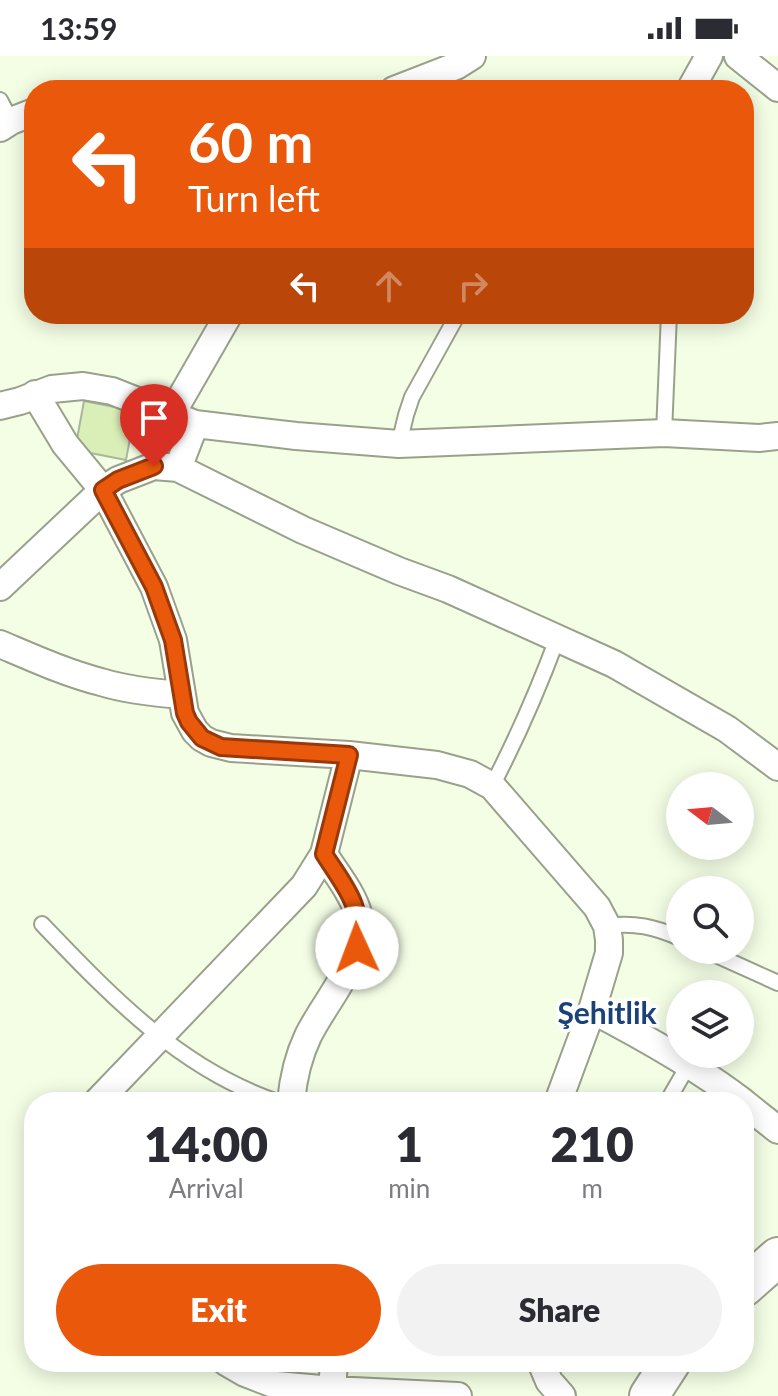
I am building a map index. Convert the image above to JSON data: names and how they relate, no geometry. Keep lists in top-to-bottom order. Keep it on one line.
{"districts":["Şehitlik"],"north":"left","page":{"status":"13:59","turn":["60 m","Turn left"],"eta":["14:00","Arrival","1","min","210","m"],"buttons":["Exit","Share"]}}
